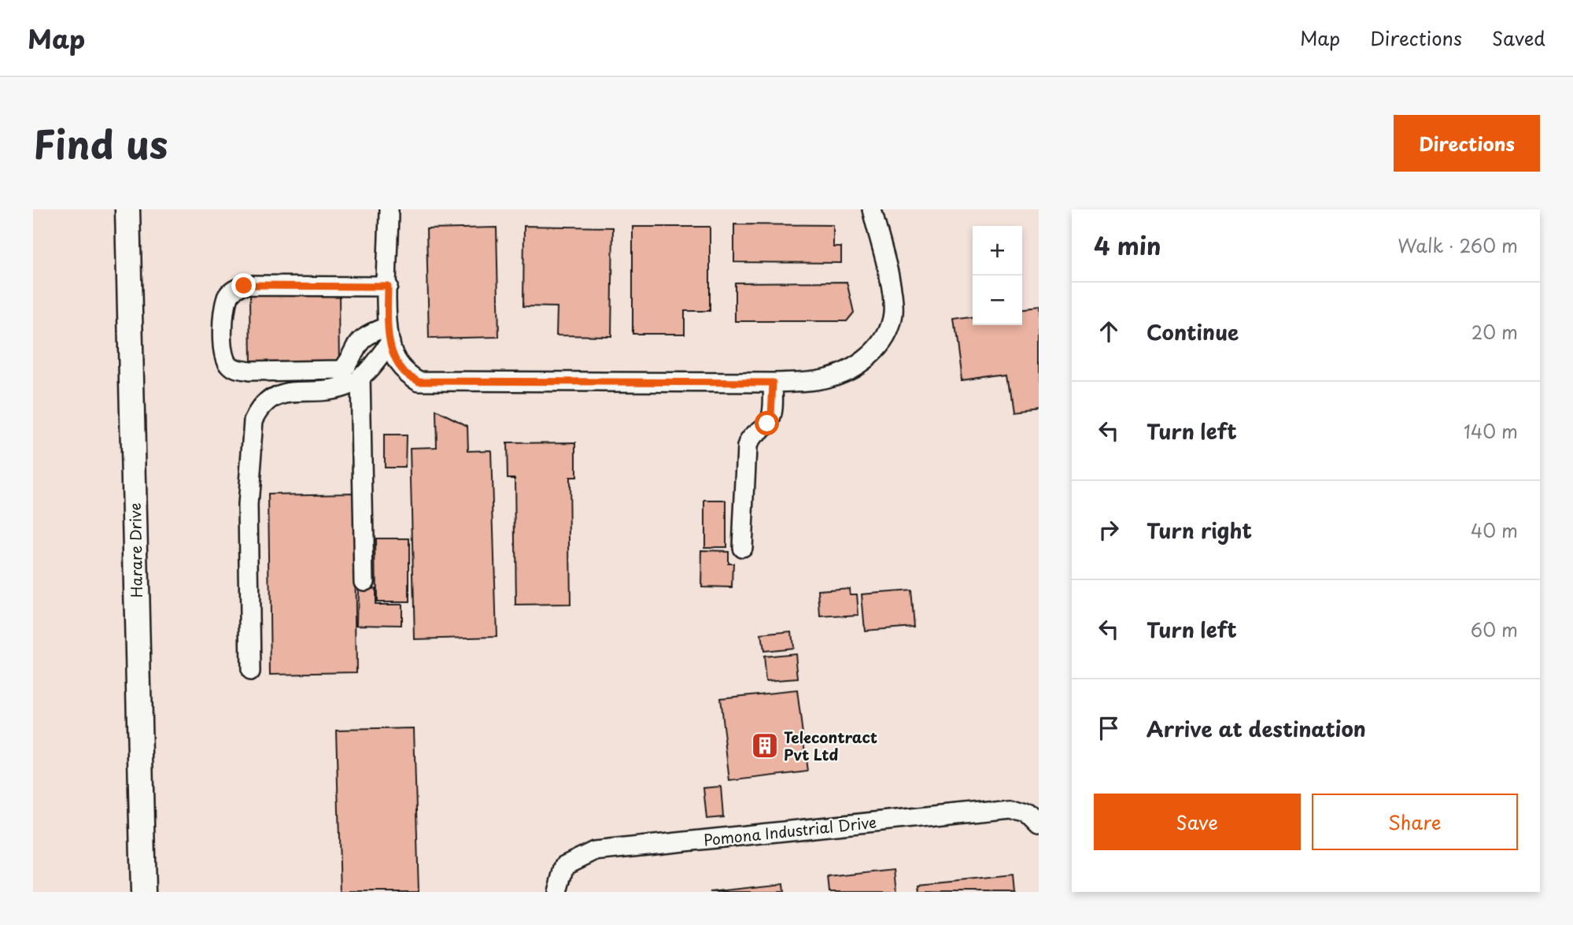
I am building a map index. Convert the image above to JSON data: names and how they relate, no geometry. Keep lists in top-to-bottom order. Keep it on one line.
{"streets":{"main road":["Harare Drive"],"street":["Pomona Industrial Drive"]},"places":{"building":["Telecontract Pvt Ltd"]},"page":{"header":"Map","nav":["Map","Directions","Saved"],"title":"Find us","buttons":["Directions",["Save","Share"]],"heading":["4 min","Walk · 260 m"],"map_buttons":["+","−"],"list":[["Continue","20 m"],["Turn left","140 m"],["Turn right","40 m"],["Turn left","60 m"],"Arrive at destination"]}}
